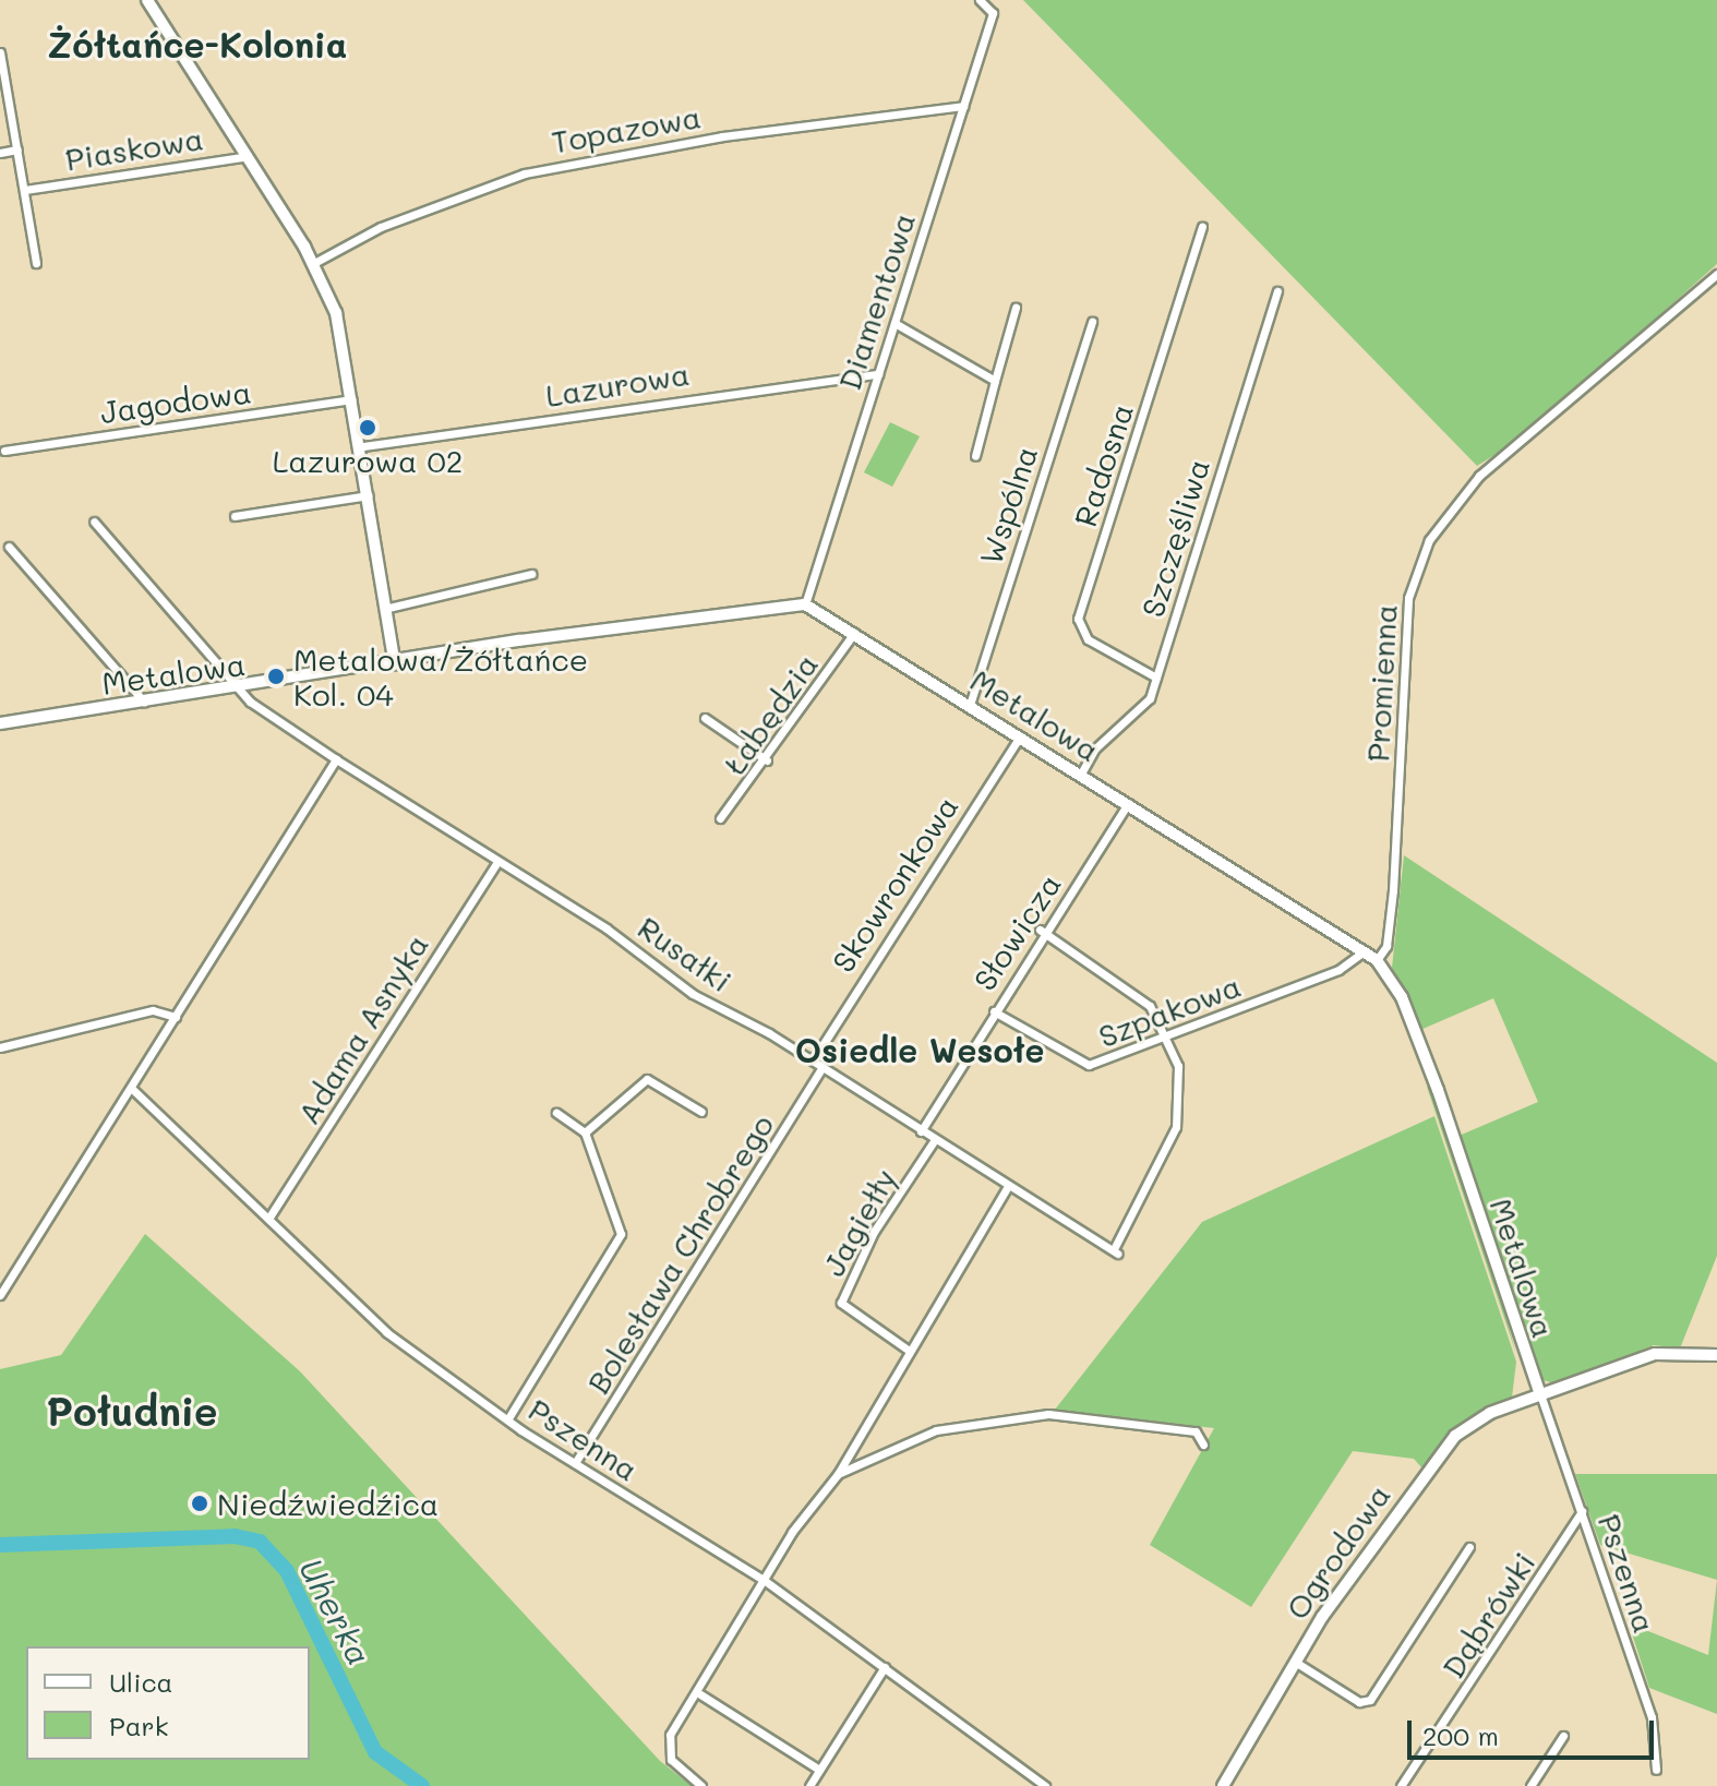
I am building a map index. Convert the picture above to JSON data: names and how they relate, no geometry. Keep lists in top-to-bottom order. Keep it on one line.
{"streets":{"street":["Topazowa","Piaskowa","Diamentowa","Lazurowa","Jagodowa","Radosna","Wspólna","Szczęśliwa","Metalowa","Promienna","Łabędzia","Skowronkowa","Słowicza","Rusałki","Szpakowa","Adama Asnyka","Jagiełły","Bolesława Chrobrego","Pszenna","Ogrodowa","Dąbrówki"]},"crossings":[["Topazowa","Diamentowa"],["Diamentowa","Lazurowa"],["Diamentowa","Metalowa"],["Radosna","Szczęśliwa"],["Wspólna","Metalowa"],["Szczęśliwa","Metalowa"],["Metalowa","Promienna"],["Metalowa","Łabędzia"],["Metalowa","Skowronkowa"],["Metalowa","Słowicza"],["Metalowa","Szpakowa"],["Metalowa","Pszenna"],["Metalowa","Ogrodowa"],["Skowronkowa","Rusałki"],["Słowicza","Rusałki"],["Słowicza","Szpakowa"],["Rusałki","Szpakowa"],["Rusałki","Adama Asnyka"],["Rusałki","Jagiełły"],["Rusałki","Bolesława Chrobrego"],["Adama Asnyka","Pszenna"],["Bolesława Chrobrego","Pszenna"],["Pszenna","Ogrodowa"],["Pszenna","Dąbrówki"]],"districts":["Żółtańce-Kolonia","Osiedle Wesołe","Południe"],"water":["Uherka"],"places":["Lazurowa 02","Metalowa/Żółtańce Kol. 04","Niedźwiedźica"],"legend":["Ulica","Park"],"scale_bar":"200 m"}
